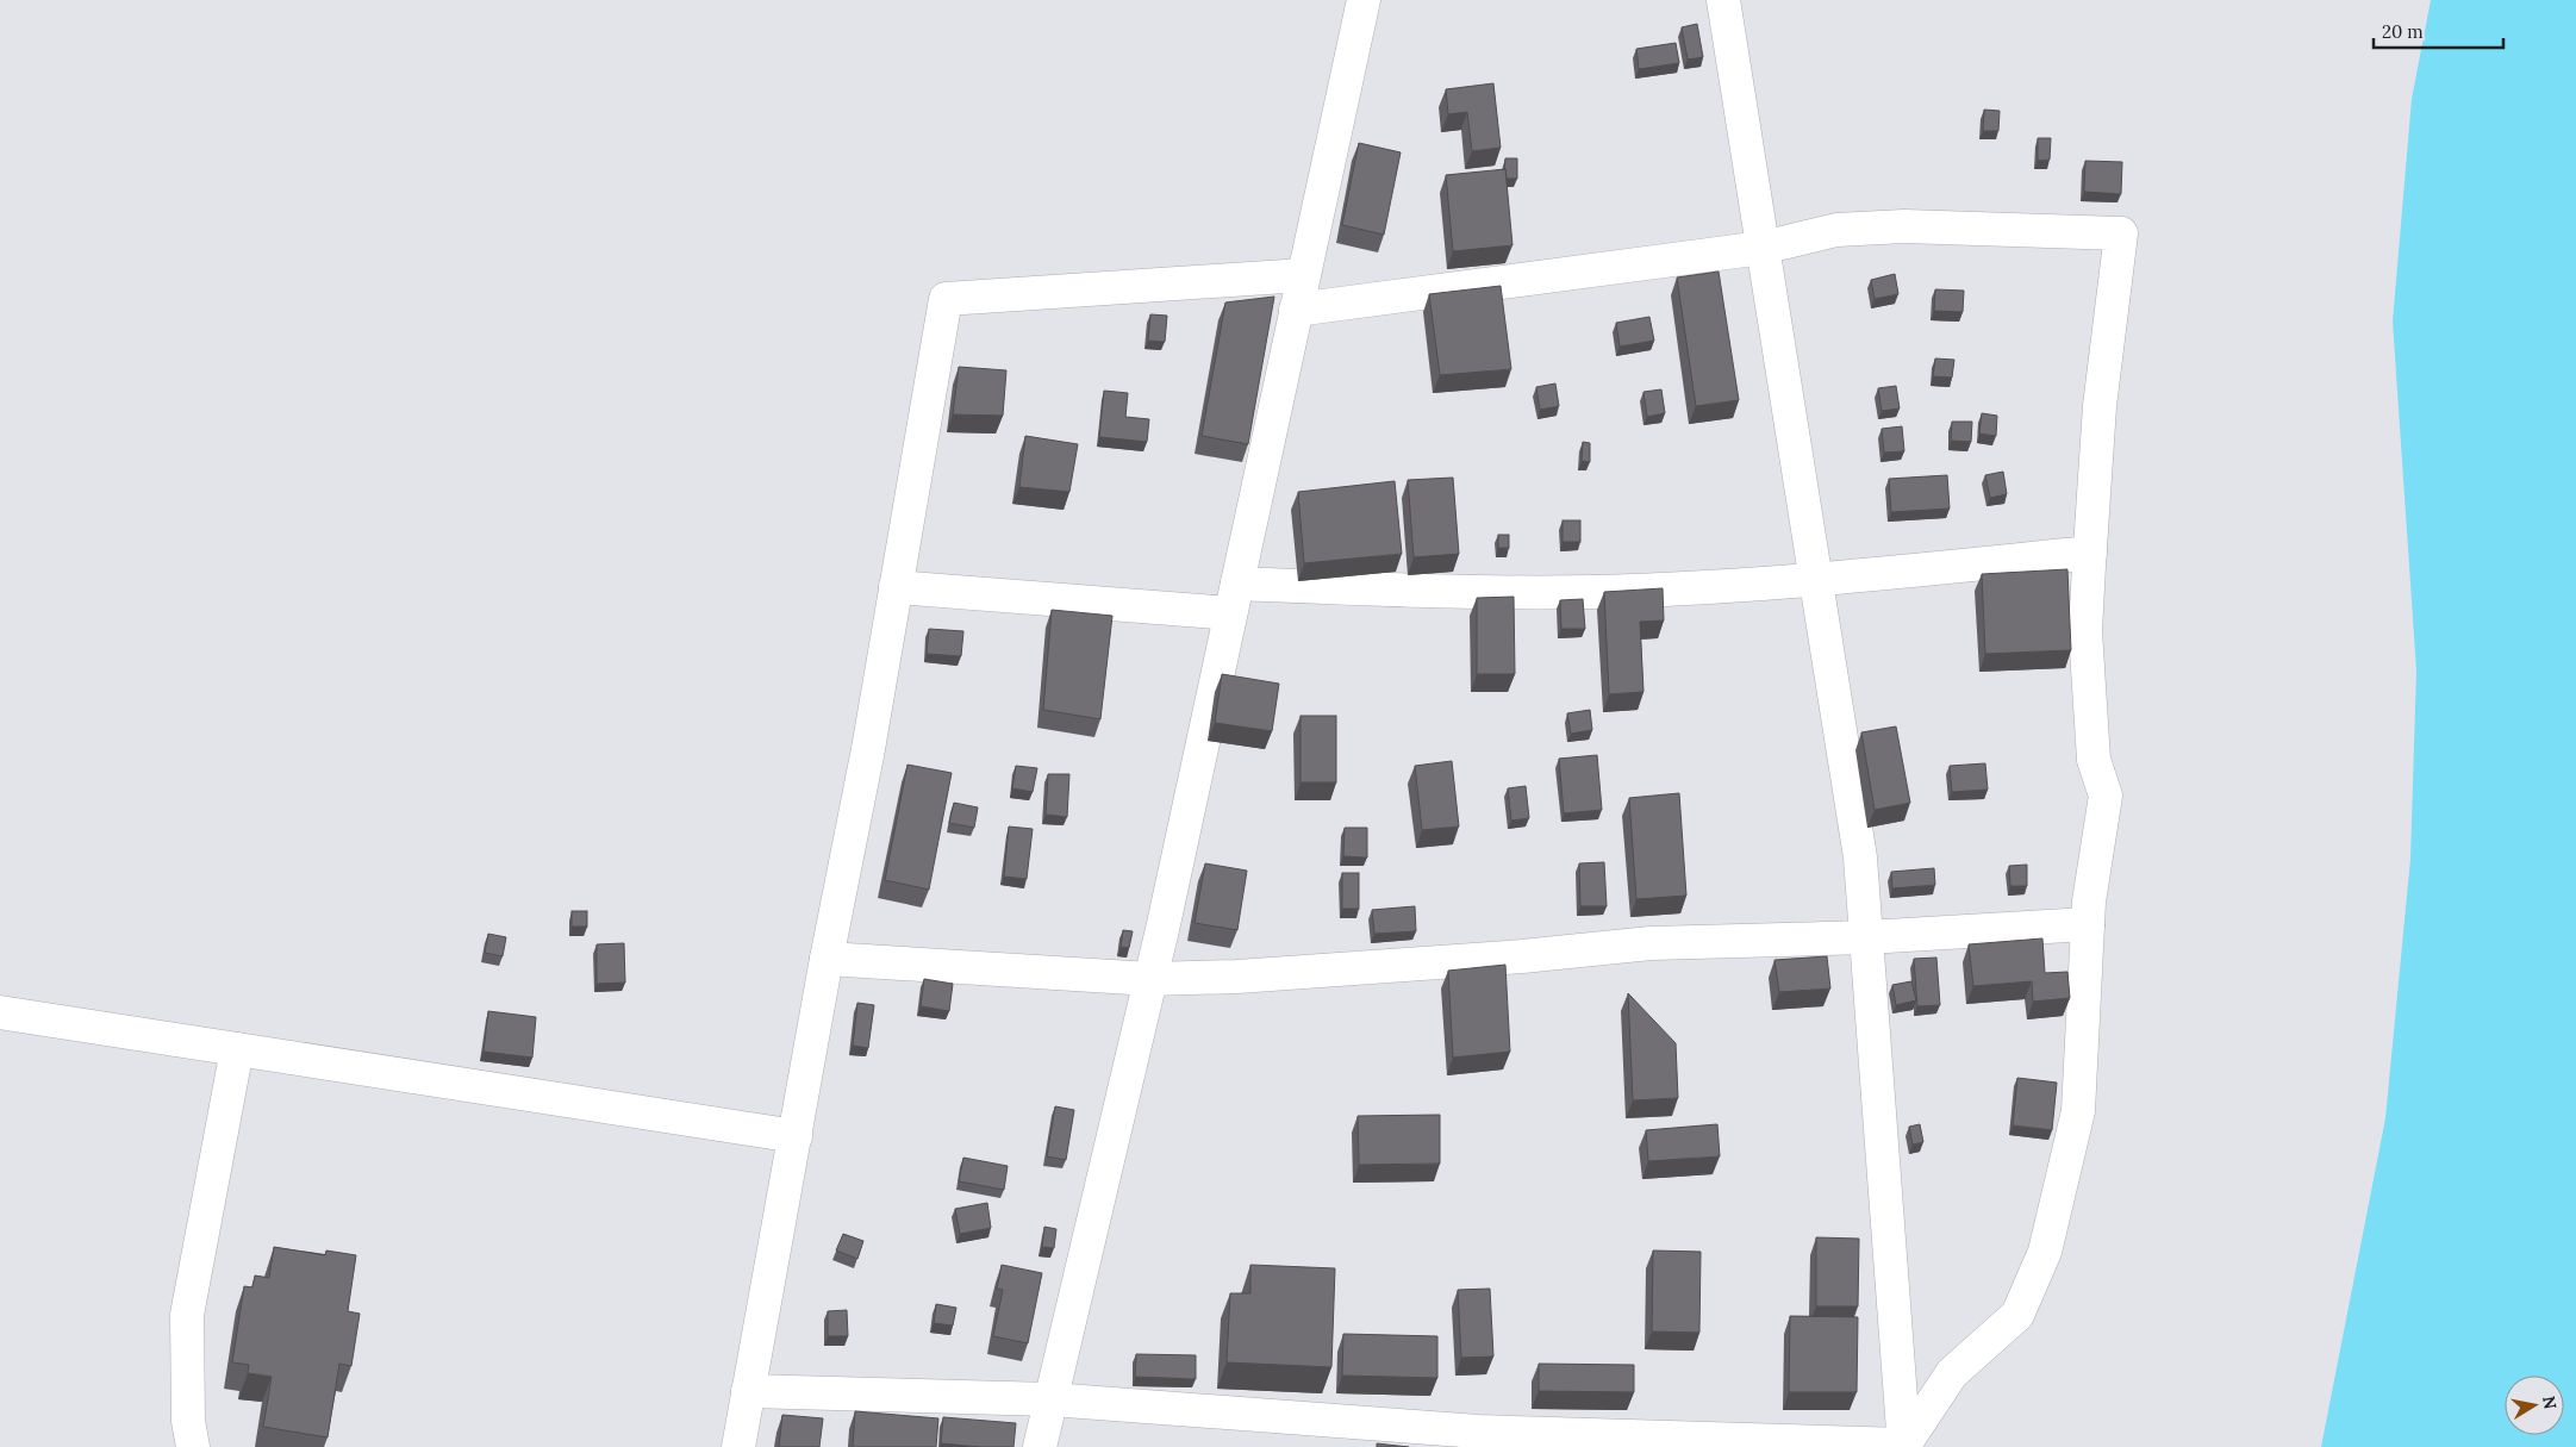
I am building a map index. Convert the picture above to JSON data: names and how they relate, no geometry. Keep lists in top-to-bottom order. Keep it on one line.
{"scale_bar":"20 m","north":"right"}
